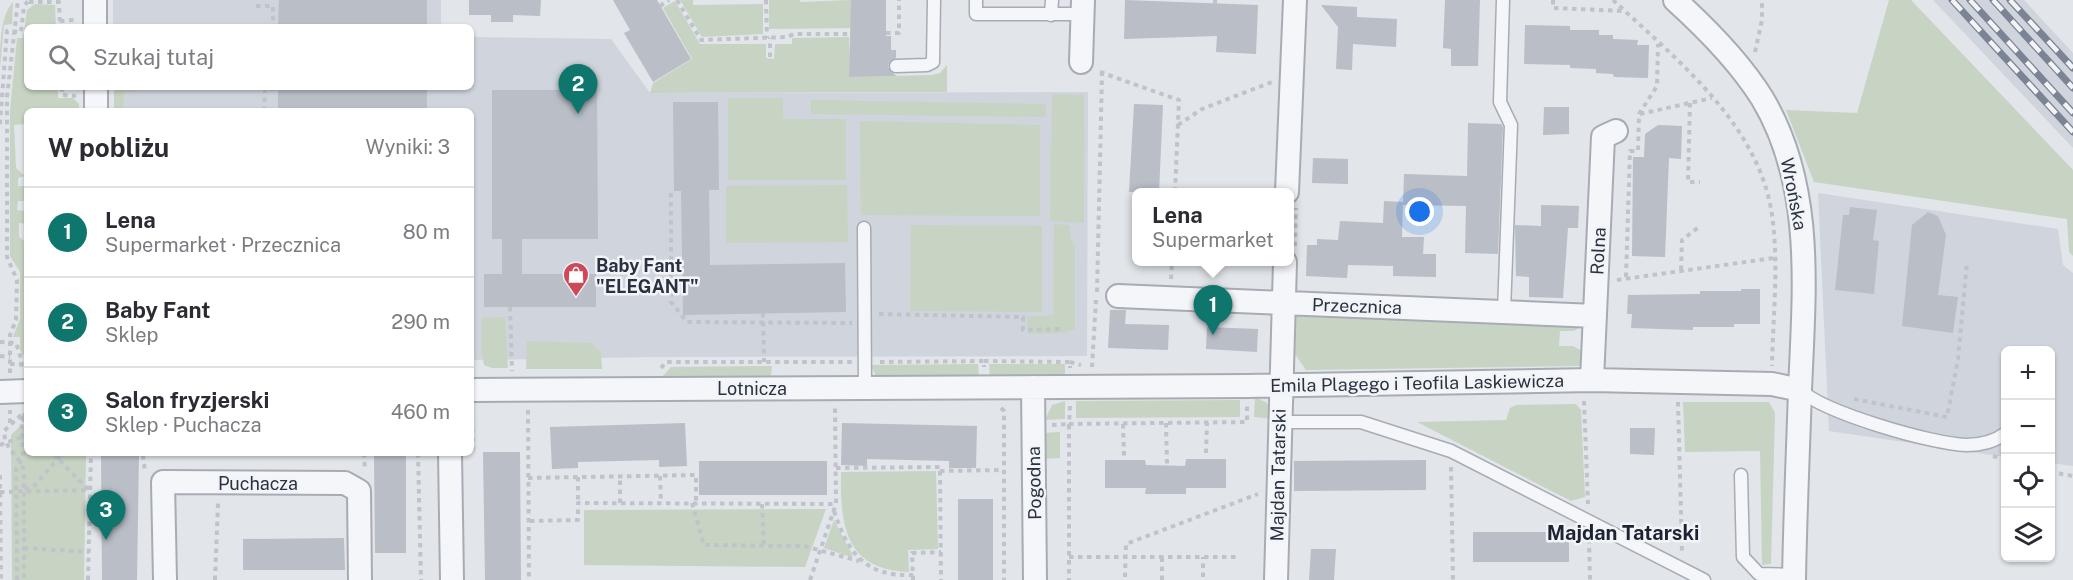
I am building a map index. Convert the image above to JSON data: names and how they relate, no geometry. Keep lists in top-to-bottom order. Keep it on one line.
{"streets":{"street":["Wrońska","Rolna","Przecznica","Emila Plagego i Teofila Laskiewicza","Lotnicza","Majdan Tatarski","Puchacza","Pogodna"]},"crossings":[["Wrońska","Emila Plagego i Teofila Laskiewicza"],["Rolna","Przecznica"],["Rolna","Emila Plagego i Teofila Laskiewicza"],["Przecznica","Majdan Tatarski"],["Emila Plagego i Teofila Laskiewicza","Lotnicza"],["Emila Plagego i Teofila Laskiewicza","Majdan Tatarski"],["Emila Plagego i Teofila Laskiewicza","Pogodna"],["Lotnicza","Pogodna"]],"districts":["Majdan Tatarski"],"places":{"shop":["Baby Fant \"ELEGANT\""]},"page":{"search":"Szukaj tutaj","pins":["2","1","3"],"heading":["W pobliżu","Wyniki: 3"],"list":[{"mark":"1","name":"Lena","note":"Supermarket · Przecznica","value":"80 m"},{"mark":"2","name":"Baby Fant","note":"Sklep","value":"290 m"},{"mark":"3","name":"Salon fryzjerski","note":"Sklep · Puchacza","value":"460 m"}],"popup":["Lena","Supermarket"],"map_buttons":["+","−"]}}
